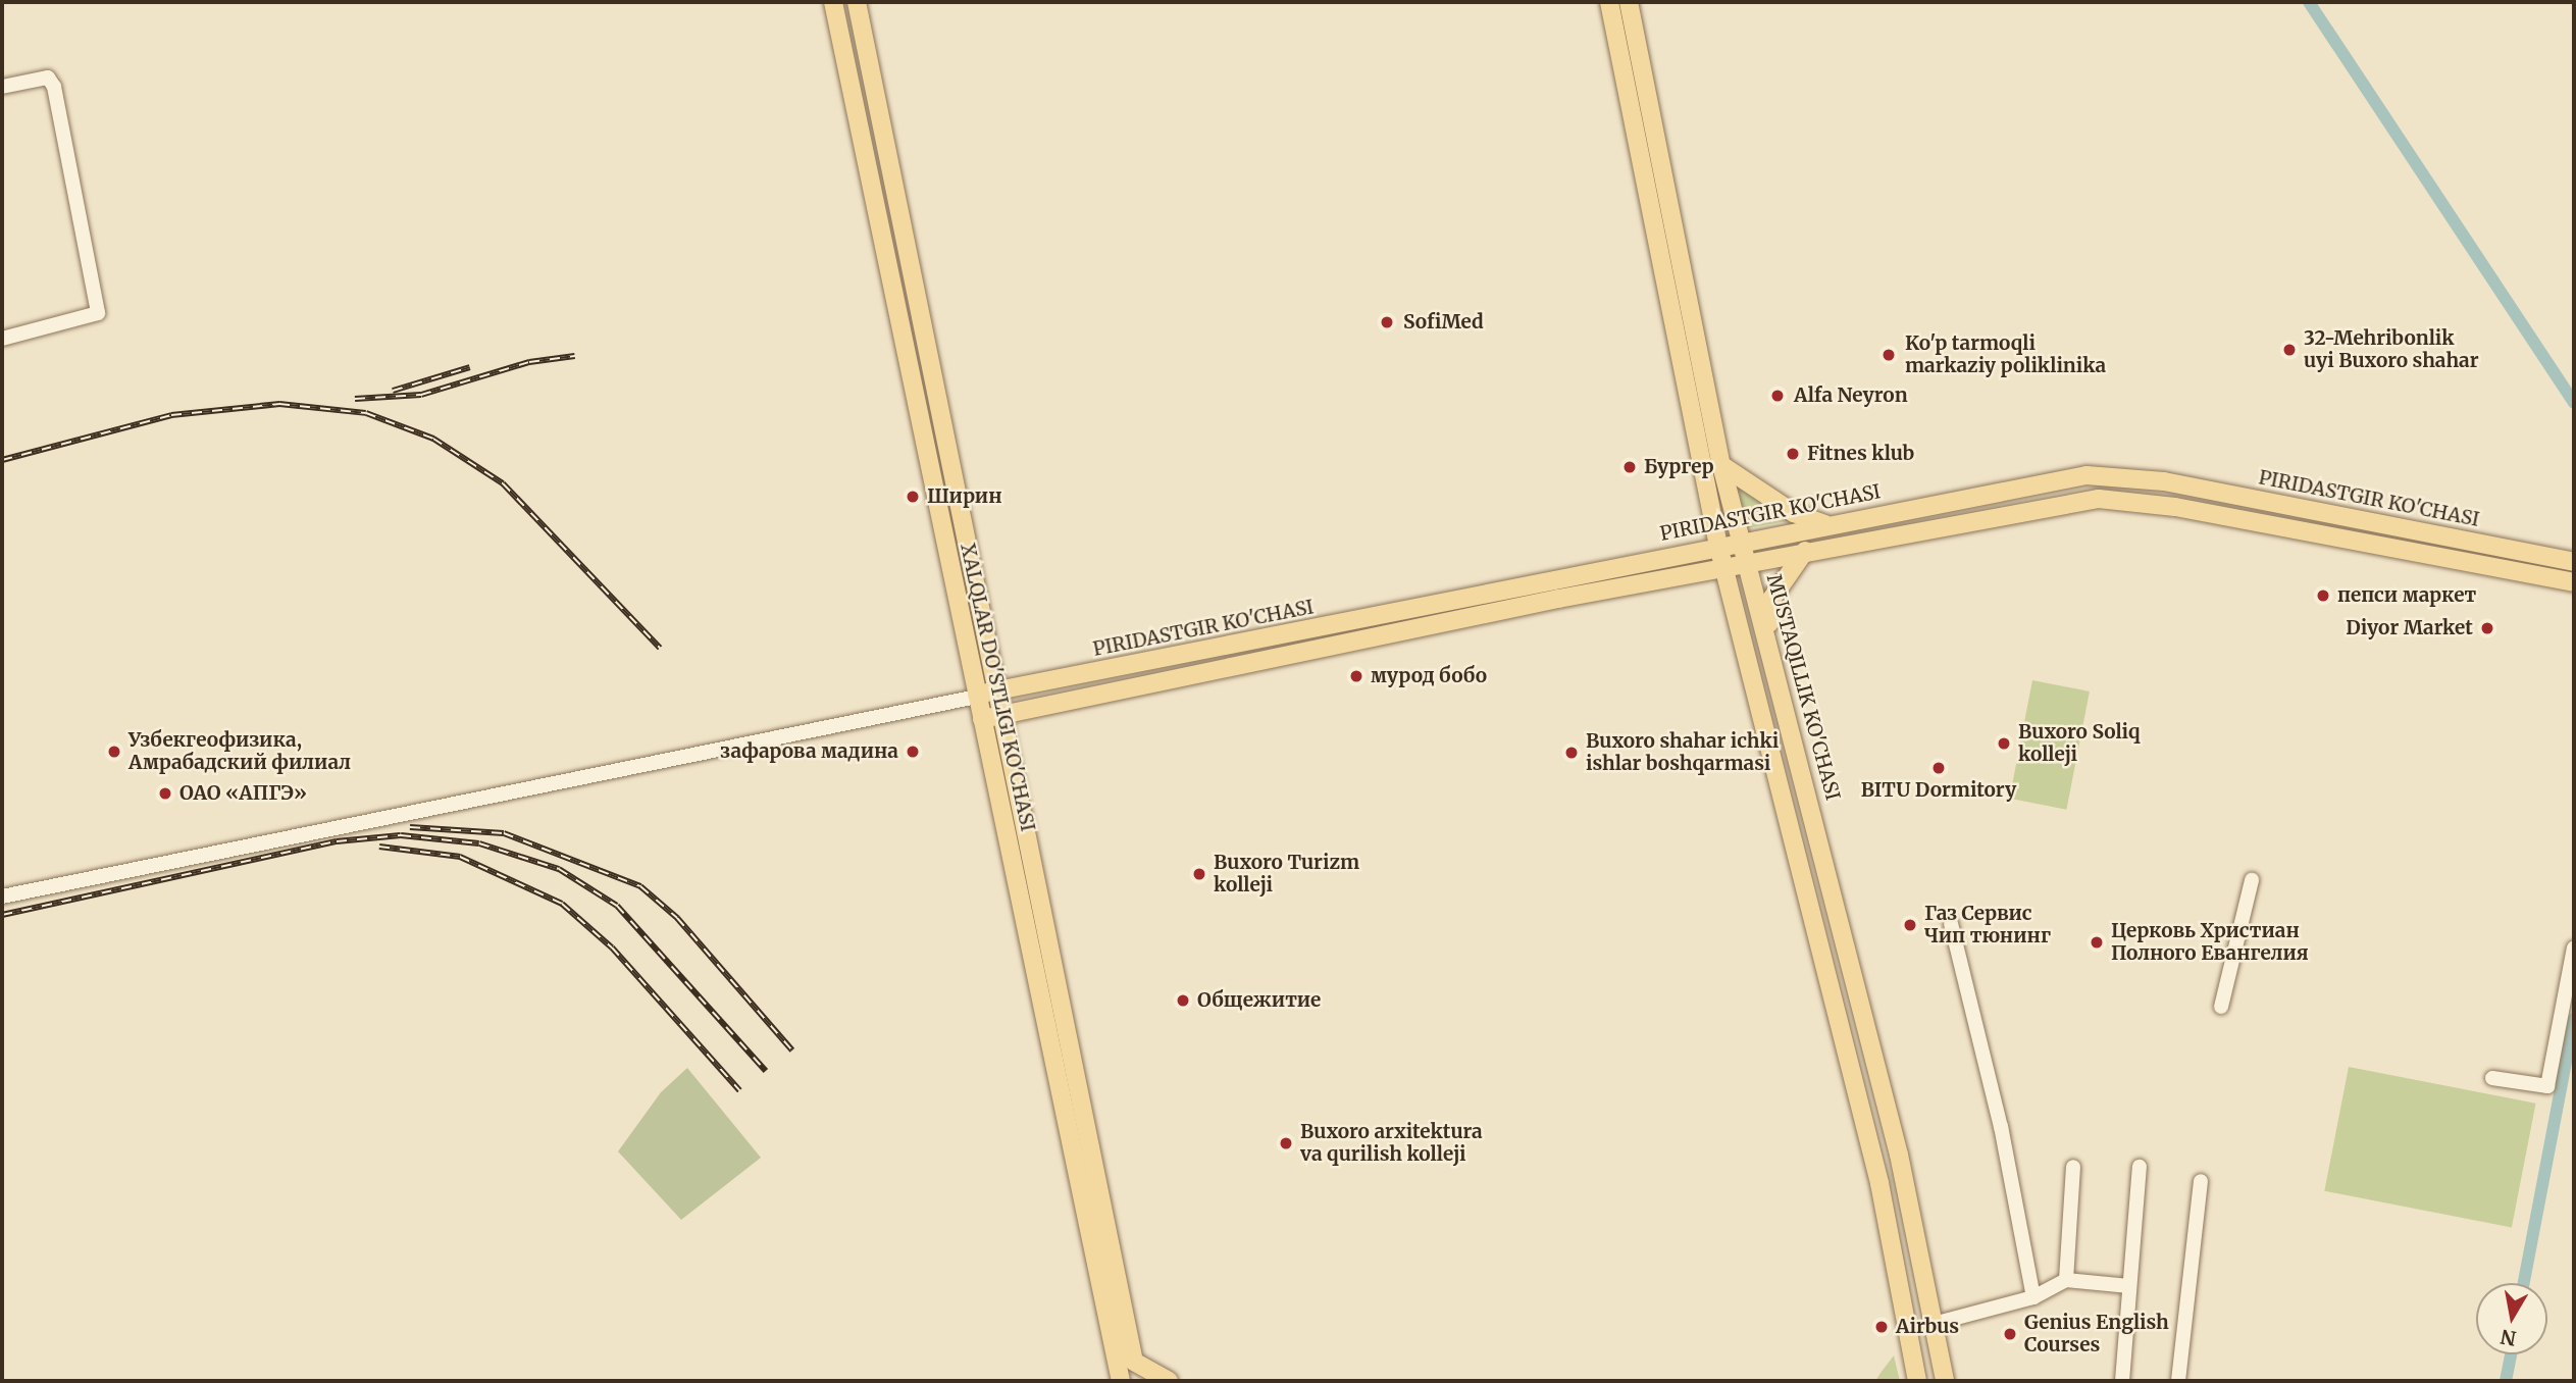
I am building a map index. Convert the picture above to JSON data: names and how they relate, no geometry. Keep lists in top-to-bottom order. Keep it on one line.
{"streets":{"main road":["PIRIDASTGIR KO'CHASI","XALQLAR DO'STLIGI KO'CHASI","MUSTAQILLIK KO'CHASI"]},"crossings":[["PIRIDASTGIR KO'CHASI","XALQLAR DO'STLIGI KO'CHASI"],["PIRIDASTGIR KO'CHASI","MUSTAQILLIK KO'CHASI"]],"places":["SofiMed","32-Mehribonlik uyi Buxoro shahar","Ko'p tarmoqli markaziy poliklinika","Alfa Neyron","Fitnes klub","Бургер","Ширин","пепси маркет","Diyor Market","мурод бобо","Buxoro Soliq kolleji","Узбекгеофизика, Амрабадский филиал","зафарова мадина","Buxoro shahar ichki ishlar boshqarmasi","BITU Dormitory","ОАО «АПГЭ»","Buxoro Turizm kolleji","Газ Сервис Чип тюнинг","Церковь Христиан Полного Евангелия","Общежитие","Buxoro arxitektura va qurilish kolleji","Airbus","Genius English Courses"],"north":"bottom"}
